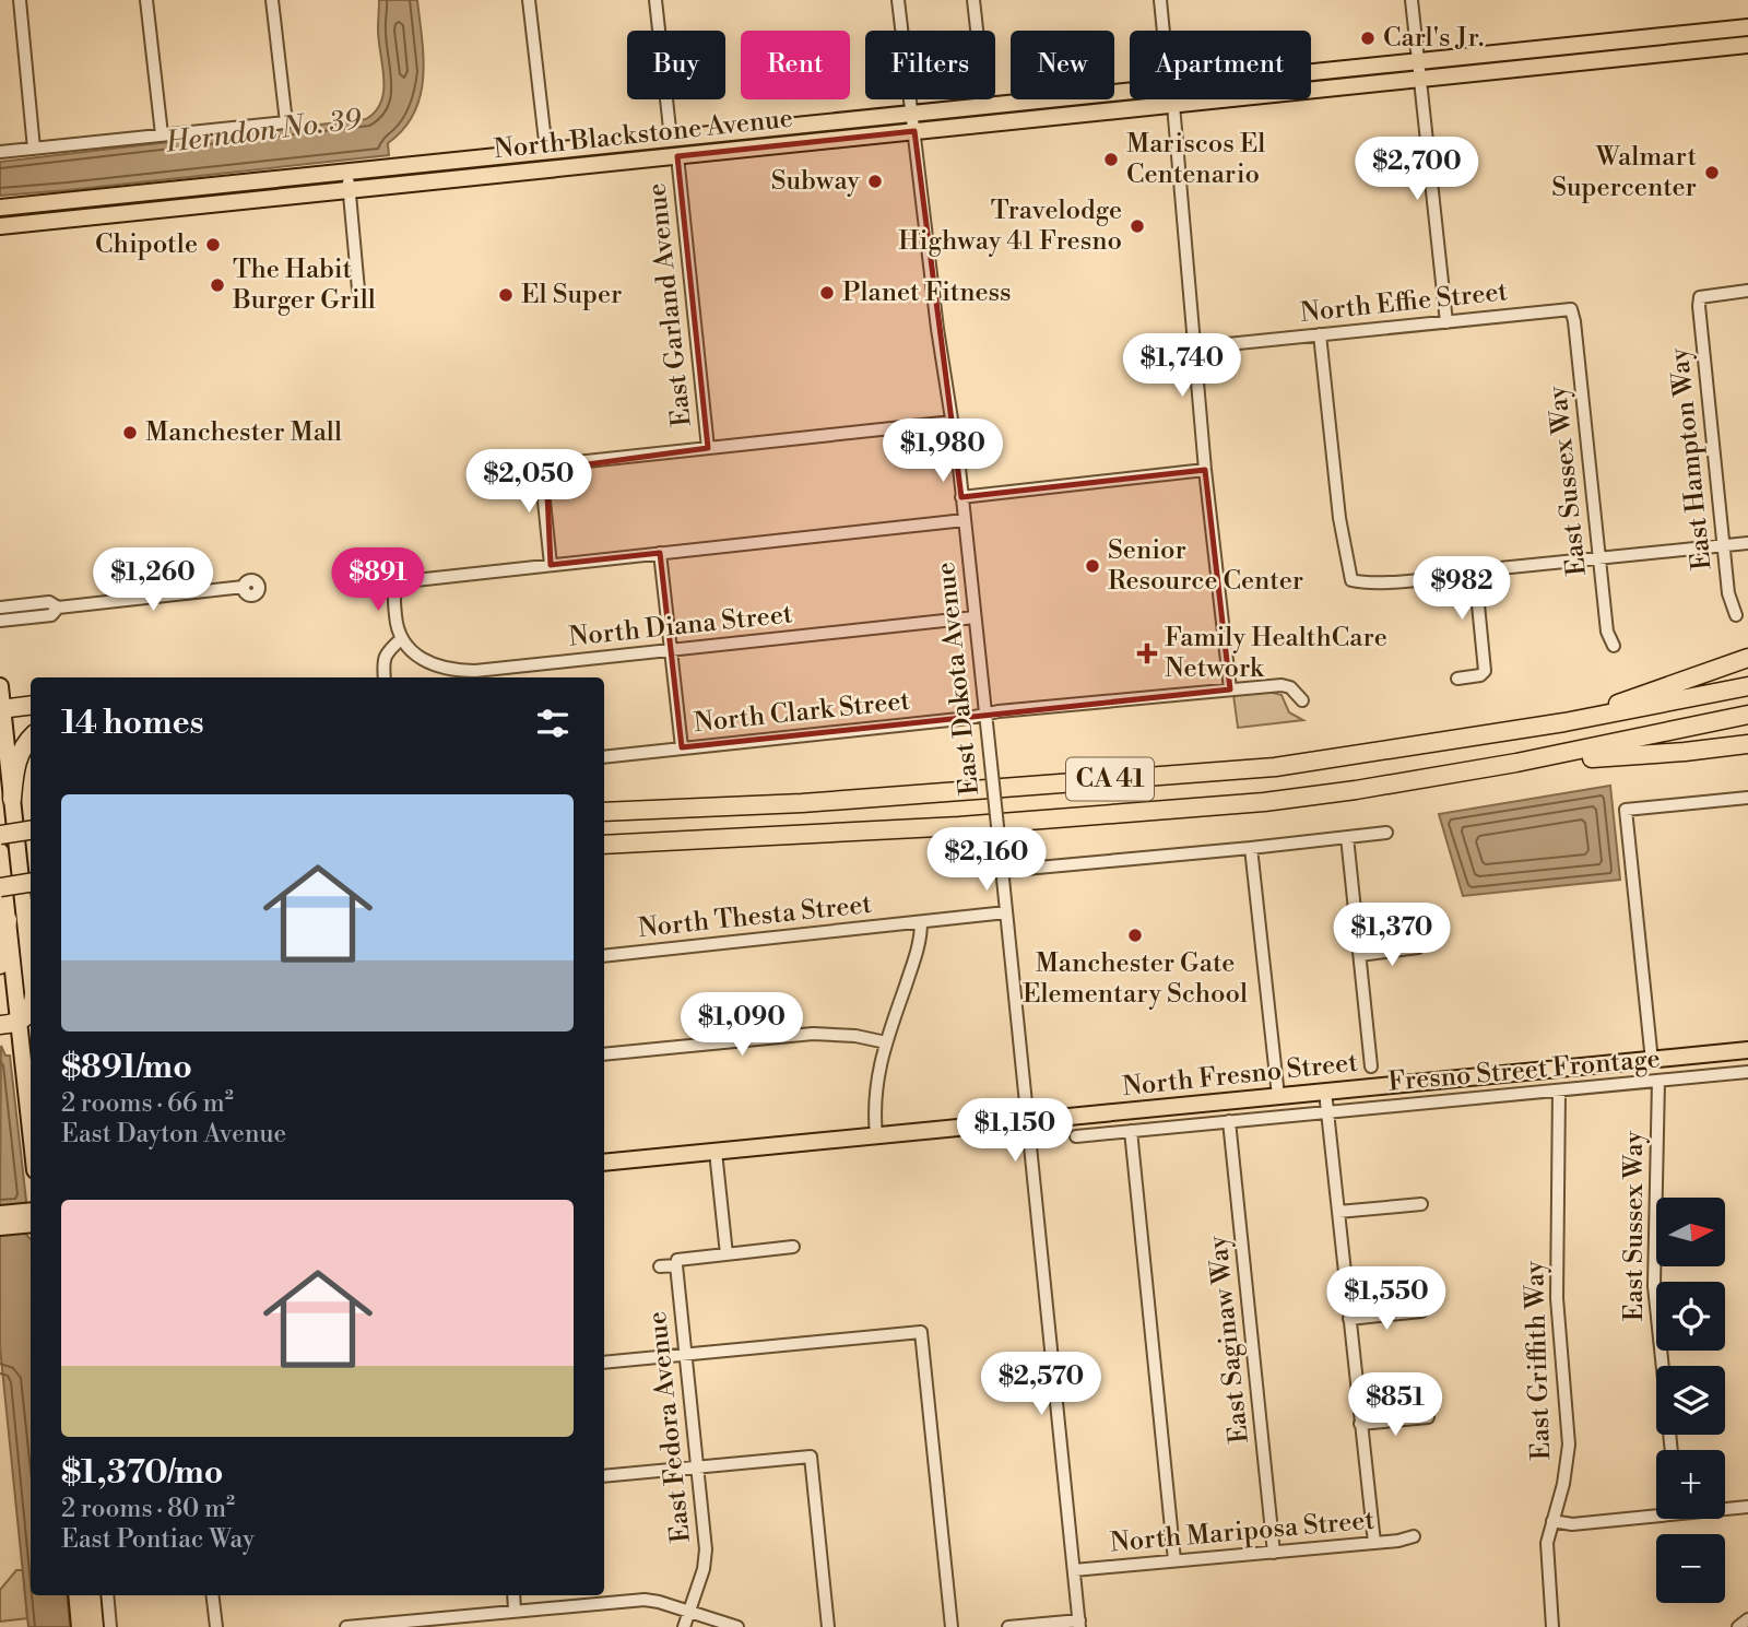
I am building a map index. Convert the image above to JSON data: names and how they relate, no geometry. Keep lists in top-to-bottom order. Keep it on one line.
{"streets":{"highway":["CA 41"],"main road":["North Blackstone Avenue","North Fresno Street"],"street":["North Effie Street","East Garland Avenue","East Hampton Way","East Sussex Way","North Diana Street","East Dakota Avenue","North Clark Street","North Thesta Street","Fresno Street Frontage","East Saginaw Way","East Griffith Way","East Fedora Avenue","North Mariposa Street"]},"crossings":[["North Blackstone Avenue","East Garland Avenue"],["North Blackstone Avenue","East Dakota Avenue"],["North Effie Street","East Sussex Way"],["East Sussex Way","Fresno Street Frontage"],["North Diana Street","East Dakota Avenue"],["East Dakota Avenue","North Clark Street"],["East Dakota Avenue","North Thesta Street"],["East Dakota Avenue","North Fresno Street"],["East Dakota Avenue","North Mariposa Street"],["Fresno Street Frontage","East Saginaw Way"],["Fresno Street Frontage","East Griffith Way"],["East Saginaw Way","North Mariposa Street"]],"water":["Herndon No. 39"],"places":{"other":["Carl's Jr.","Mariscos El Centenario","Walmart Supercenter","Subway","Travelodge Highway 41 Fresno","Chipotle","The Habit Burger Grill","Planet Fitness","El Super","Manchester Mall","Senior Resource Center","Manchester Gate Elementary School"],"health":["Family HealthCare Network"]},"north":"right","page":{"chip":["Buy","Rent","Filters","New","Apartment"],"price":["$2,700","$1,740","$1,980","$2,050","$1,260","$891","$982","$2,160","$1,370","$1,090","$1,150","$1,550","$2,570","$851"],"heading":"14 homes","list":[{"name":"$891/mo","note":"2 rooms · 66 m² · East Dayton Avenue"},{"name":"$1,370/mo","note":"2 rooms · 80 m² · East Pontiac Way"}],"map_buttons":["+","−"]}}
